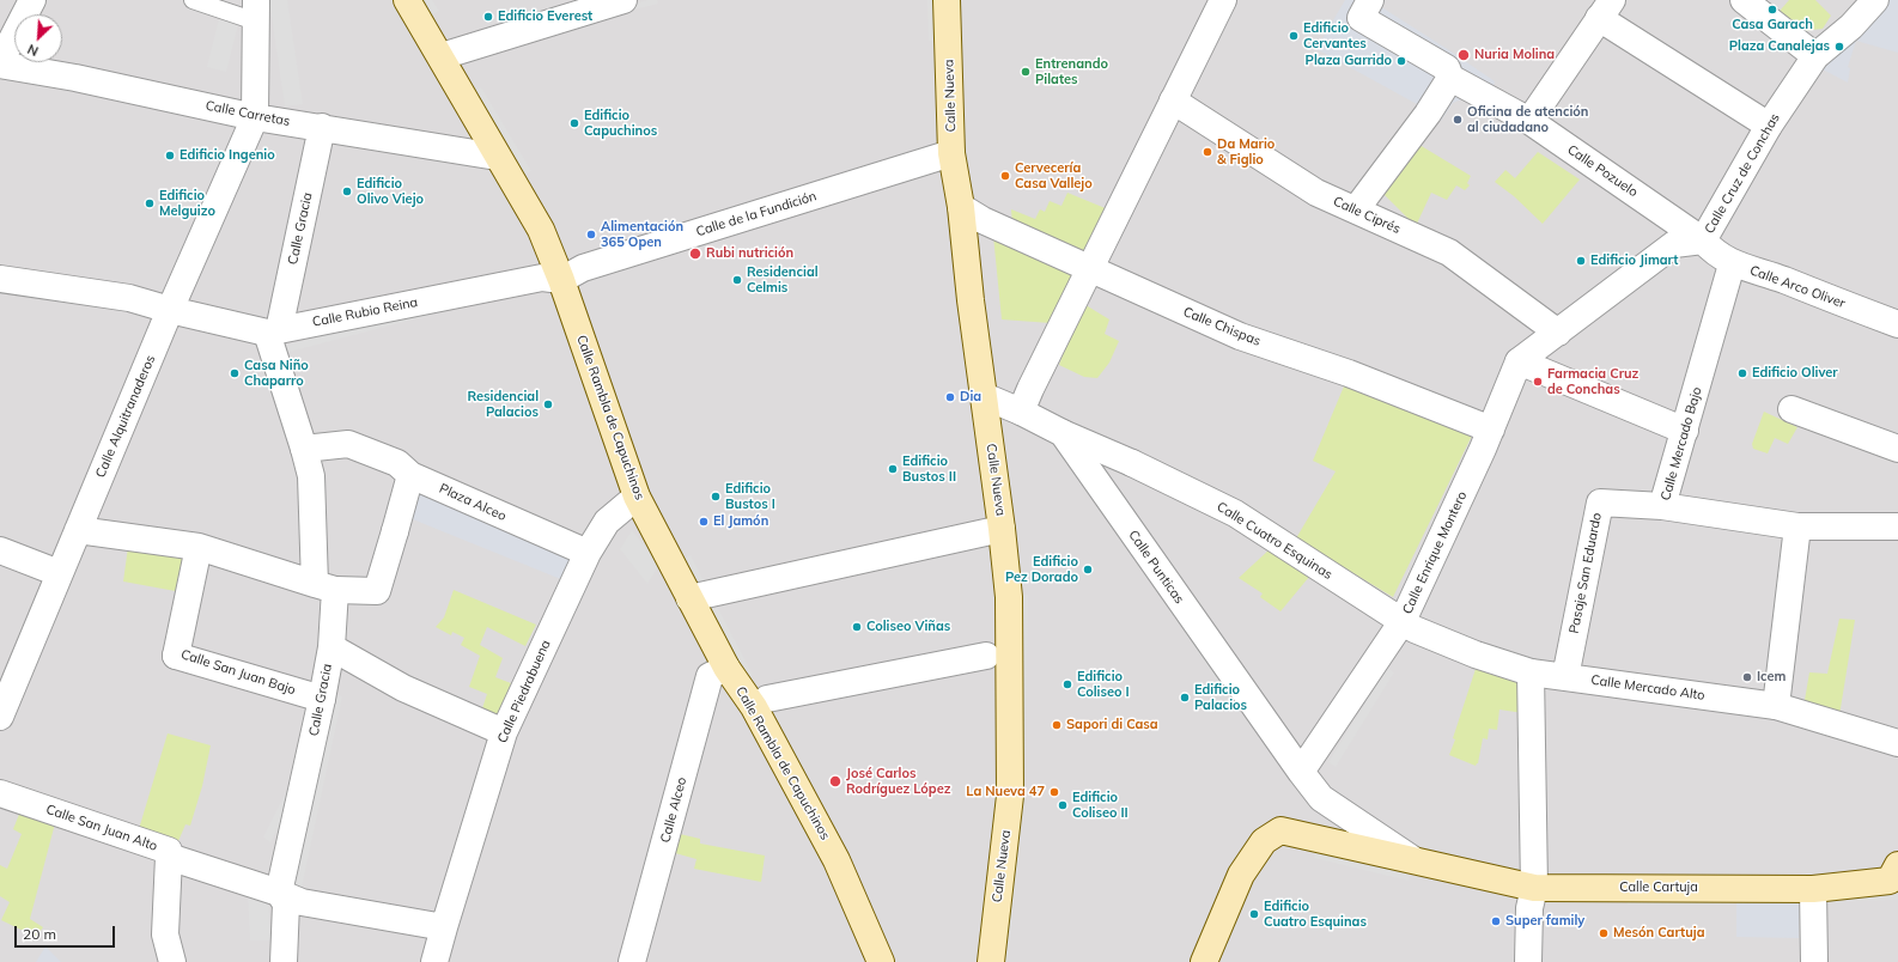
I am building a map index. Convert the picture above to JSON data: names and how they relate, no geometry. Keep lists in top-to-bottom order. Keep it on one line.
{"streets":{"main road":["Calle Nueva","Calle Rambla de Capuchinos","Calle Cartuja"],"street":["Calle Carretas","Calle Pozuelo","Calle Cruz de Conchas","Calle de la Fundición","Calle Ciprés","Calle Gracia","Calle Arco Oliver","Calle Rubio Reina","Calle Chispas","Calle Alquitranaderos","Calle Mercado Bajo","Plaza Alceo","Calle Cuatro Esquinas","Calle Enrique Montero","Calle Punticas","Pasaje San Eduardo","Calle San Juan Bajo","Calle Mercado Alto","Calle Piedrabuena","Calle Alceo","Calle San Juan Alto"]},"crossings":[["Calle Nueva","Calle de la Fundición"],["Calle Nueva","Calle Chispas"],["Calle Nueva","Calle Punticas"],["Calle Carretas","Calle Gracia"],["Calle Carretas","Calle Alquitranaderos"],["Calle Carretas","Calle Rambla de Capuchinos"],["Calle Pozuelo","Calle Cruz de Conchas"],["Calle Pozuelo","Calle Arco Oliver"],["Calle Cruz de Conchas","Calle Ciprés"],["Calle Cruz de Conchas","Calle Arco Oliver"],["Calle de la Fundición","Calle Rubio Reina"],["Calle de la Fundición","Calle Rambla de Capuchinos"],["Calle Gracia","Calle Rubio Reina"],["Calle Gracia","Plaza Alceo"],["Calle Gracia","Calle San Juan Bajo"],["Calle Gracia","Calle San Juan Alto"],["Calle Arco Oliver","Calle Mercado Bajo"],["Calle Rubio Reina","Calle Alquitranaderos"],["Calle Rubio Reina","Calle Rambla de Capuchinos"],["Calle Chispas","Calle Enrique Montero"],["Calle Rambla de Capuchinos","Calle Piedrabuena"],["Calle Rambla de Capuchinos","Calle Alceo"],["Calle Mercado Bajo","Pasaje San Eduardo"],["Plaza Alceo","Calle Piedrabuena"],["Calle Cuatro Esquinas","Calle Enrique Montero"],["Calle Cuatro Esquinas","Calle Punticas"],["Calle Cuatro Esquinas","Calle Mercado Alto"],["Calle Enrique Montero","Calle Punticas"],["Calle Enrique Montero","Calle Mercado Alto"],["Calle Enrique Montero","Calle Cartuja"],["Calle Punticas","Calle Cartuja"],["Pasaje San Eduardo","Calle Mercado Alto"],["Calle Piedrabuena","Calle San Juan Alto"]],"places":["Casa Garach","Edificio Everest","Edificio Cervantes","Plaza Canalejas","Nuria Molina","Plaza Garrido","Entrenando Pilates","Oficina de atención al ciudadano","Edificio Capuchinos","Da Mario & Figlio","Edificio Ingenio","Cervecería Casa Vallejo","Edificio Olivo Viejo","Edificio Melguizo","Alimentación 365 Open","Rubi nutrición","Edificio Jimart","Residencial Celmis","Casa Niño Chaparro","Edificio Oliver","Farmacia Cruz de Conchas","Dia","Residencial Palacios","Edificio Bustos II","Edificio Bustos I","El Jamón","Edificio Pez Dorado","Coliseo Viñas","Icem","Edificio Coliseo I","Edificio Palacios","Sapori di Casa","José Carlos Rodríguez López","La Nueva 47","Edificio Coliseo II","Edificio Cuatro Esquinas","Super family","Mesón Cartuja"],"scale_bar":"20 m","north":"bottom left"}
